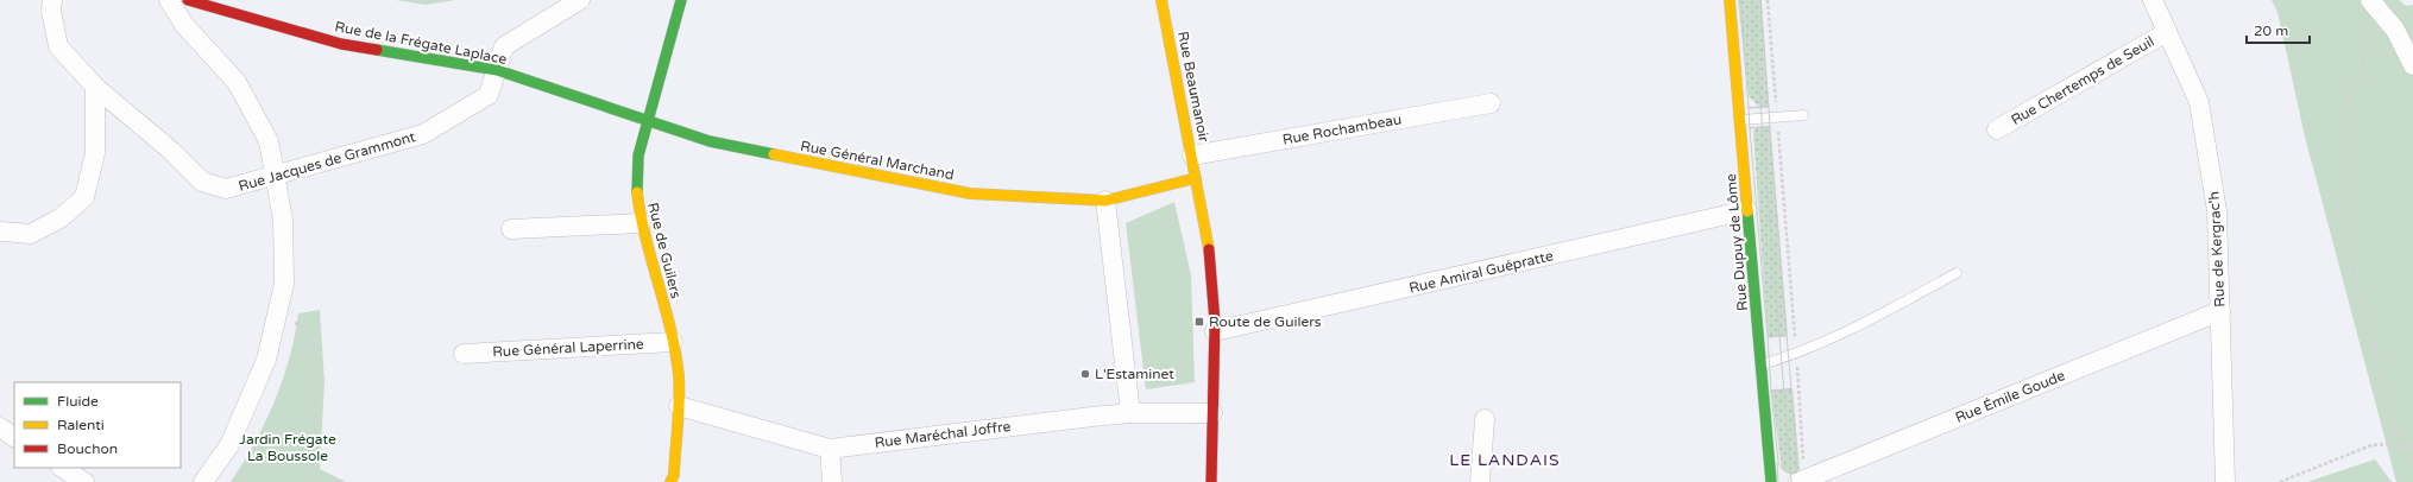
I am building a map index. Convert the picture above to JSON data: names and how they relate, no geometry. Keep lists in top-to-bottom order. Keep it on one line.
{"streets":{"street":["Rue de la Frégate Laplace","Rue Chertemps de Seuil","Rue Beaumanoir","Rue Rochambeau","Rue Général Marchand","Rue Jacques de Grammont","Rue Dupuy de Lôme","Rue de Kergrac'h","Rue de Guilers","Rue Amiral Guépratte","Rue Général Laperrine","Rue Émile Goude","Rue Maréchal Joffre"]},"crossings":[["Rue de la Frégate Laplace","Rue Général Marchand"],["Rue de la Frégate Laplace","Rue Jacques de Grammont"],["Rue de la Frégate Laplace","Rue de Guilers"],["Rue Chertemps de Seuil","Rue de Kergrac'h"],["Rue Beaumanoir","Rue Rochambeau"],["Rue Beaumanoir","Rue Général Marchand"],["Rue Beaumanoir","Rue Amiral Guépratte"],["Rue Beaumanoir","Rue Maréchal Joffre"],["Rue Général Marchand","Rue de Guilers"],["Rue Dupuy de Lôme","Rue Amiral Guépratte"],["Rue de Kergrac'h","Rue Émile Goude"],["Rue de Guilers","Rue Général Laperrine"],["Rue de Guilers","Rue Maréchal Joffre"]],"districts":["LE LANDAIS"],"parks":["Jardin Frégate La Boussole"],"places":{"transit":["Route de Guilers"],"other":["L'Estaminet"]},"legend":["Fluide","Ralenti","Bouchon"],"scale_bar":"20 m"}
